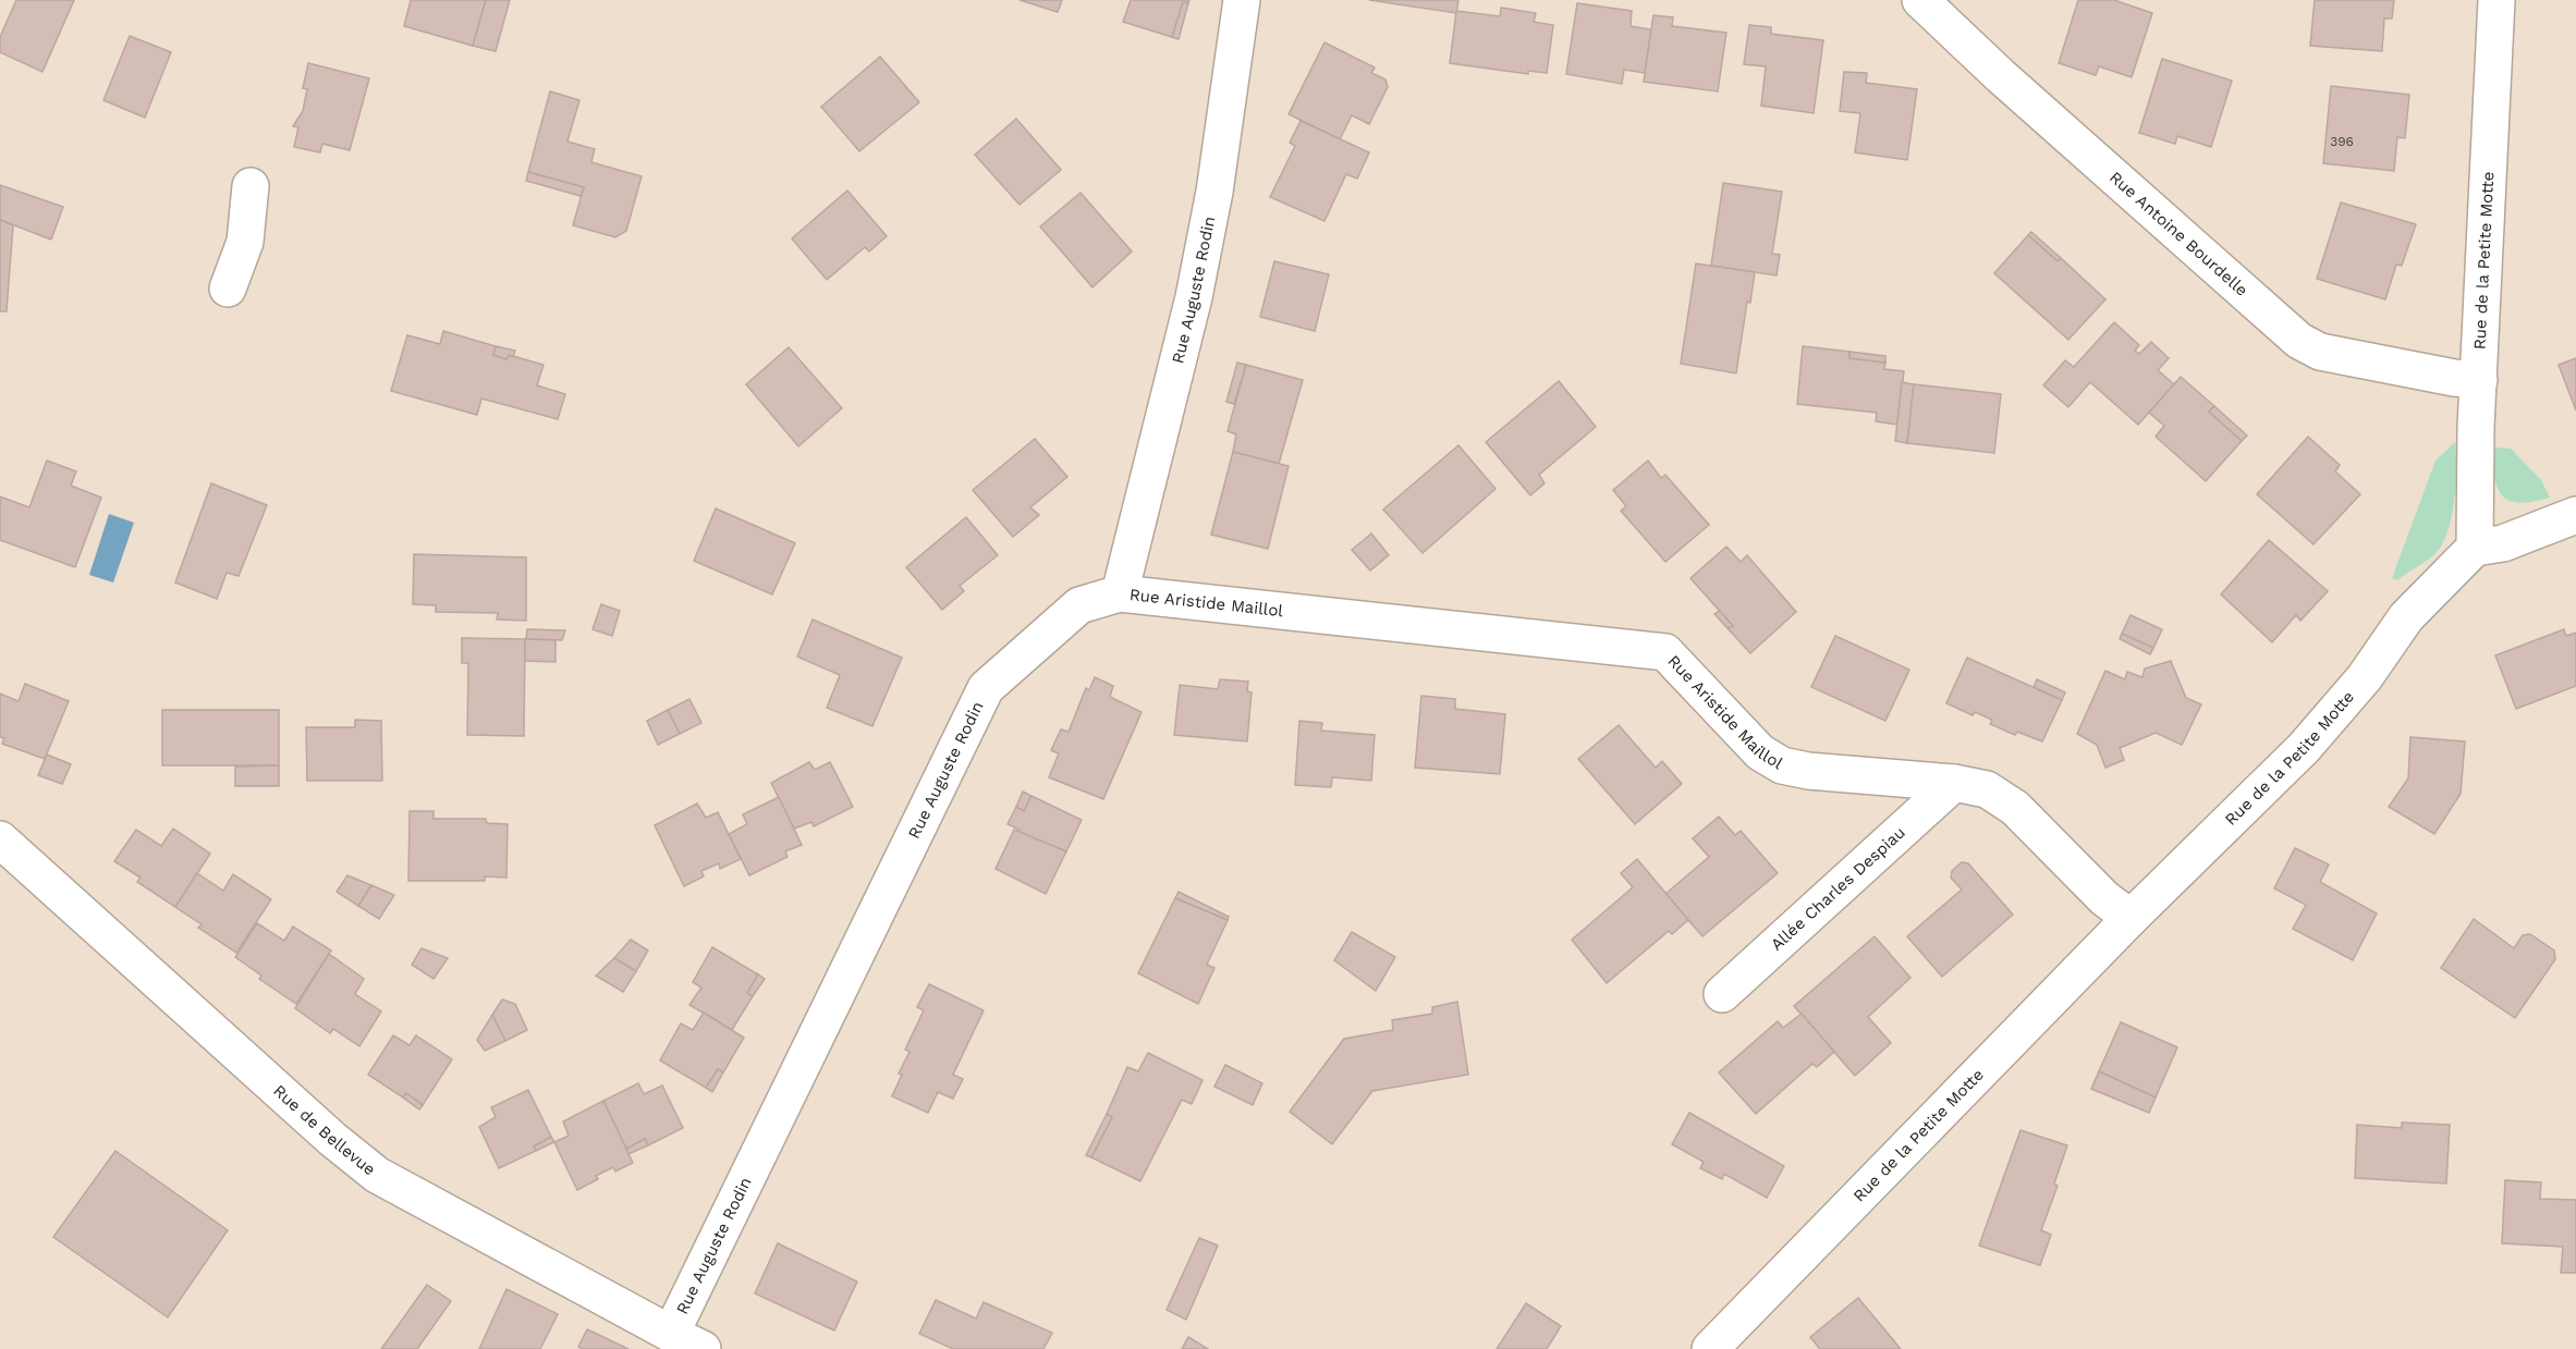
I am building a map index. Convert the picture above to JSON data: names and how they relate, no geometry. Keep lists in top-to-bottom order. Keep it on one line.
{"streets":{"street":["Rue Antoine Bourdelle","Rue de la Petite Motte","Rue Auguste Rodin","Rue Aristide Maillol","Allée Charles Despiau","Rue de Bellevue"]},"crossings":[["Rue Antoine Bourdelle","Rue de la Petite Motte"],["Rue de la Petite Motte","Rue Aristide Maillol"],["Rue Auguste Rodin","Rue Aristide Maillol"],["Rue Auguste Rodin","Rue de Bellevue"],["Rue Aristide Maillol","Allée Charles Despiau"]],"house_numbers":["396"]}
